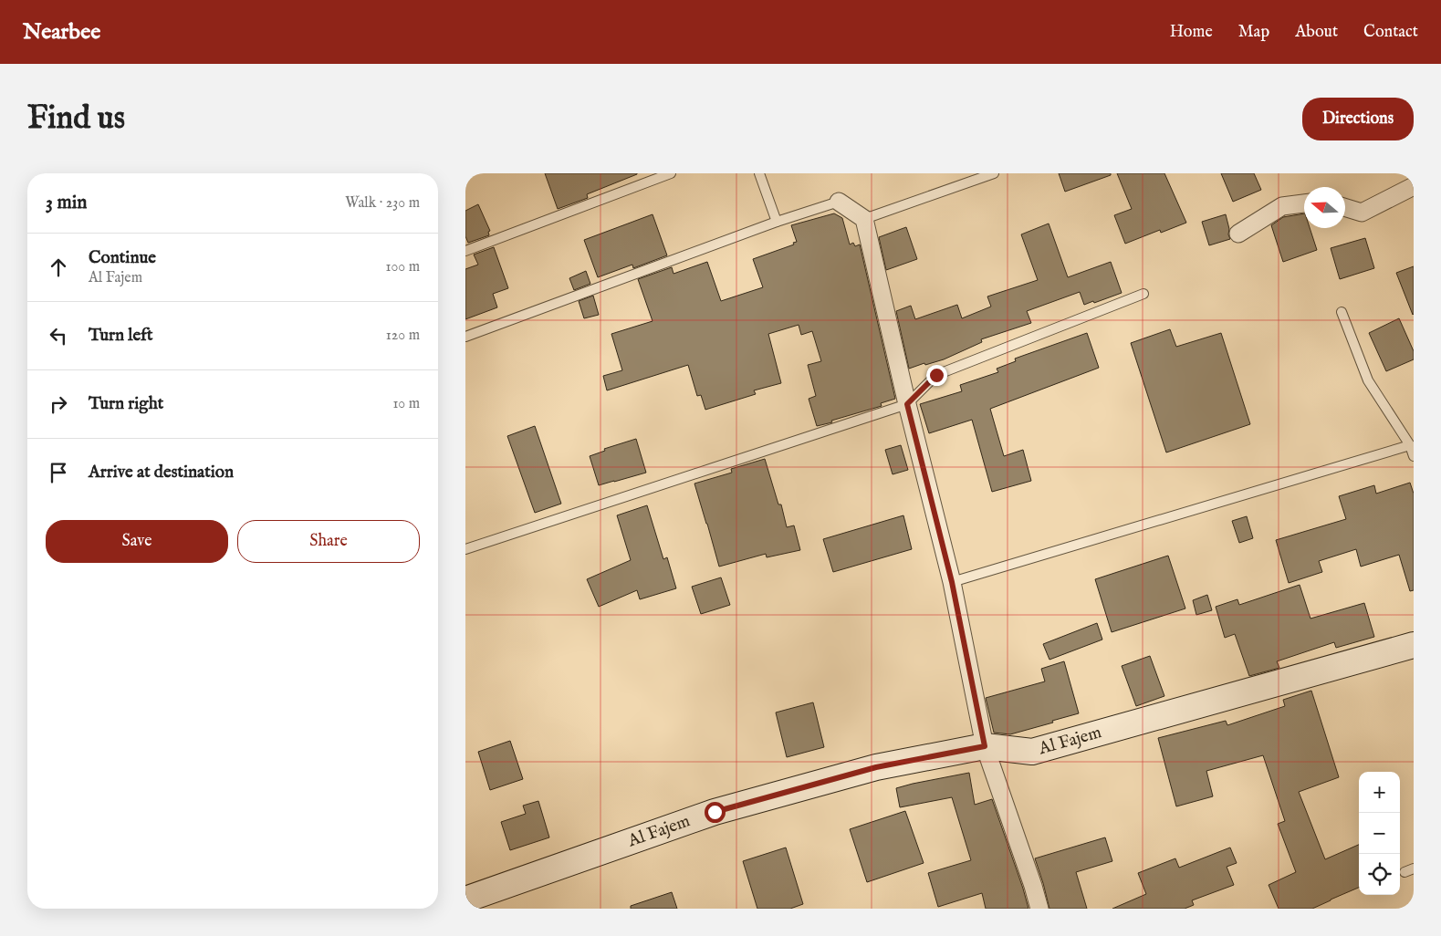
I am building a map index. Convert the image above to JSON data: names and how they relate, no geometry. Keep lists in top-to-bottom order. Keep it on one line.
{"streets":{"main road":["Al Fajem"]},"north":"left","page":{"header":"Nearbee","nav":["Home","Map","About","Contact"],"buttons":["Directions",["Save","Share"]],"title":"Find us","heading":["3 min","Walk · 230 m"],"list":[["Continue","Al Fajem","100 m"],["Turn left","120 m"],["Turn right","10 m"],"Arrive at destination"],"map_buttons":["+","−"]}}
